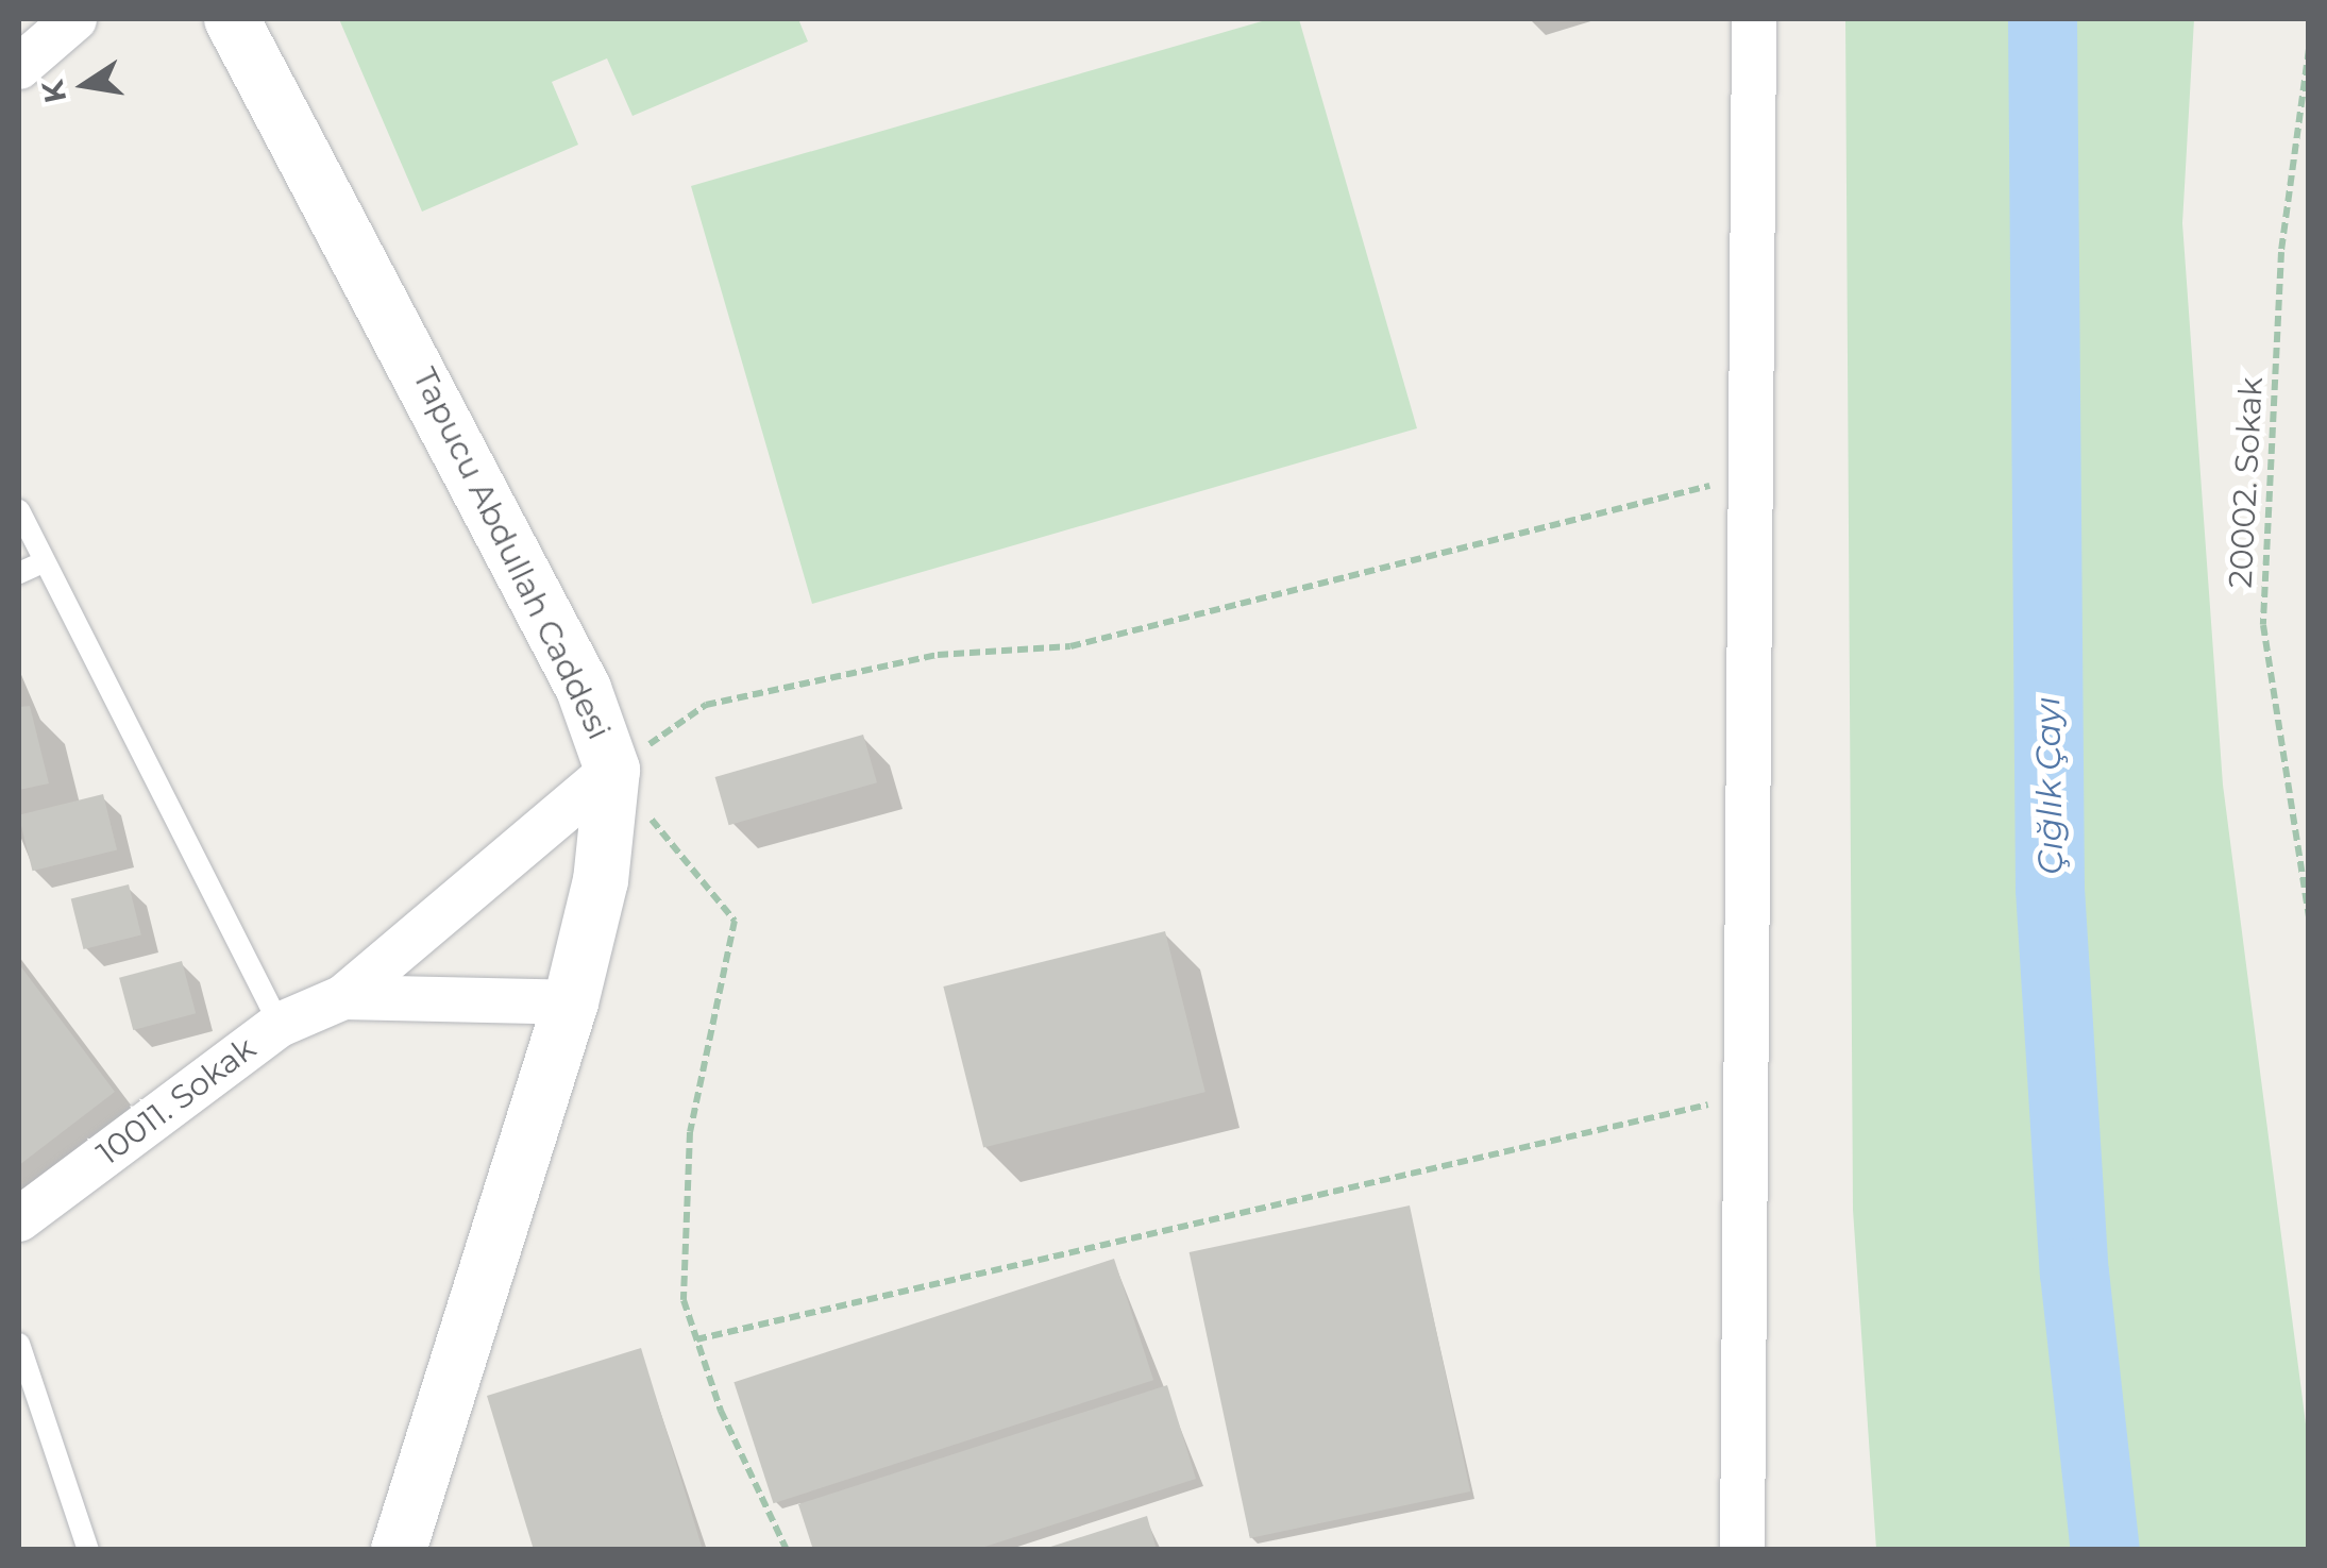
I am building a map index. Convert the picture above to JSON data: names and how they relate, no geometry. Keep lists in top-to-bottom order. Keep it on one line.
{"streets":{"street":["Tapucu Abdullah Caddesi","10011. Sokak"],"path":["20002. Sokak"]},"crossings":[["Tapucu Abdullah Caddesi","10011. Sokak"]],"water":["Çığlık Çayı"],"north":"left"}
